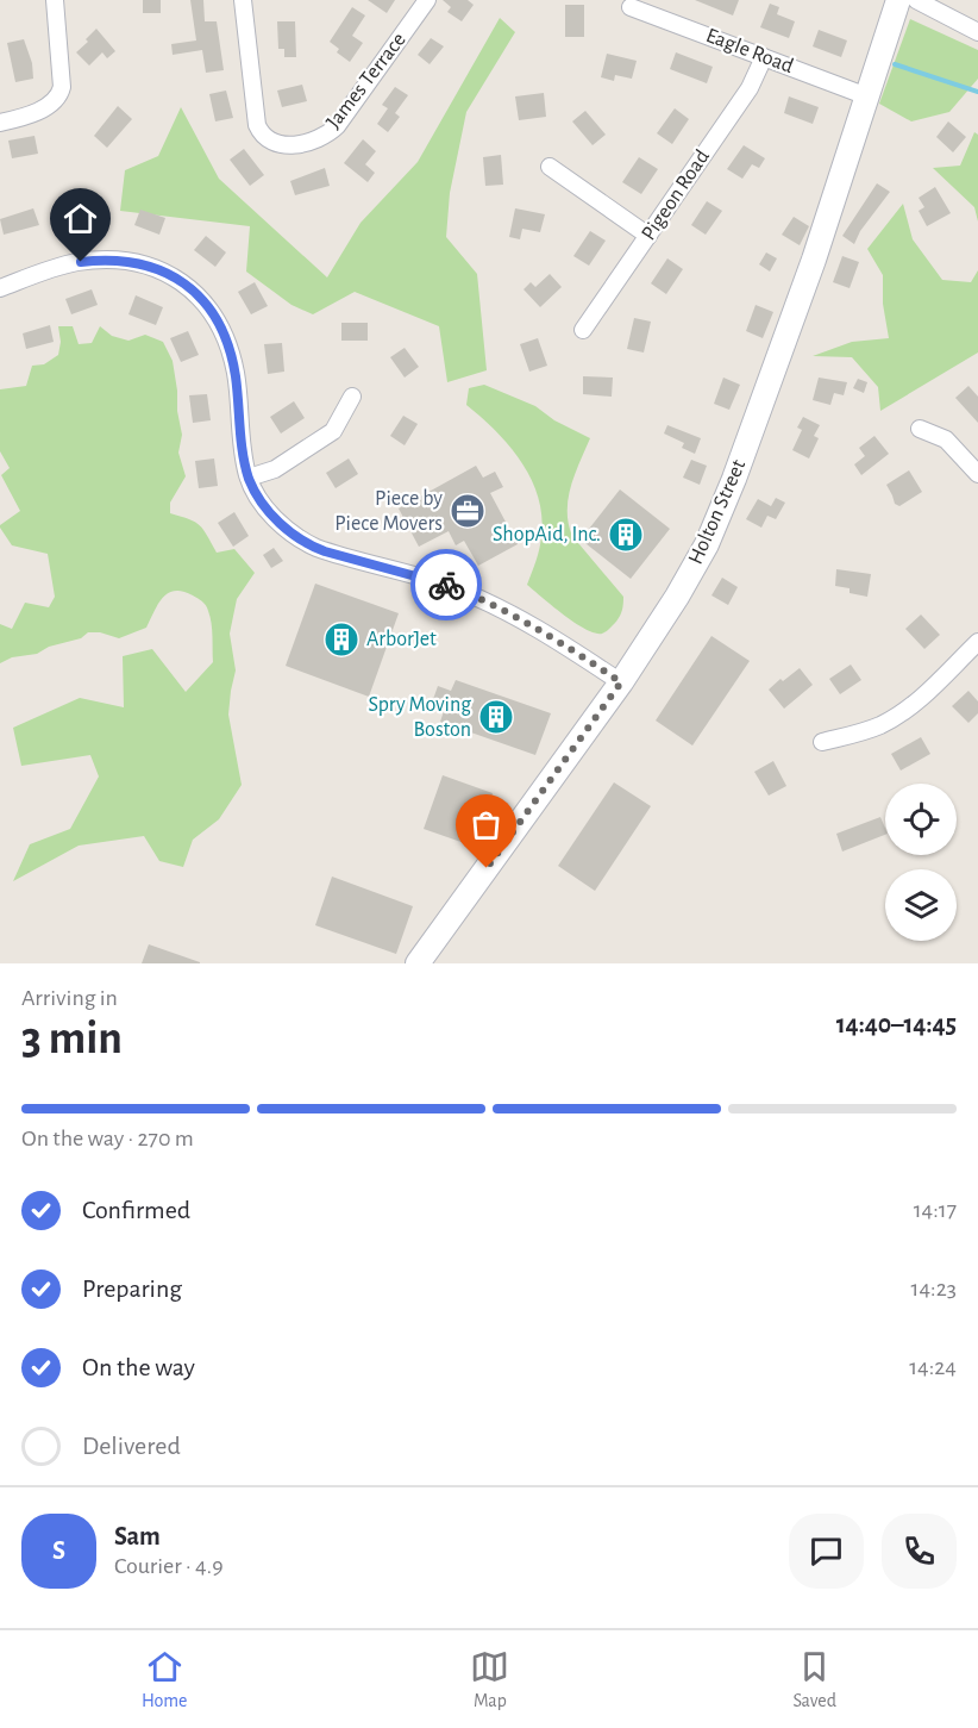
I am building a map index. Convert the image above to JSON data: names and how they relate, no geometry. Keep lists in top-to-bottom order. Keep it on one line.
{"streets":{"street":["Eagle Road","James Terrace","Pigeon Road","Holton Street"]},"crossings":[["Eagle Road","Pigeon Road"],["Eagle Road","Holton Street"]],"places":{"office":["Piece by Piece Movers"],"building":["ShopAid, Inc.","ArborJet","Spry Moving Boston"]},"page":{"heading":["3 min","Arriving in","14:40–14:45"],"panel":["Sam","Courier · 4.9"],"bar":"On the way · 270 m","list":[["Confirmed","14:17"],["Preparing","14:23"],["On the way","14:24"],"Delivered"],"round":"S","tabs":["Home","Map","Saved"]}}
